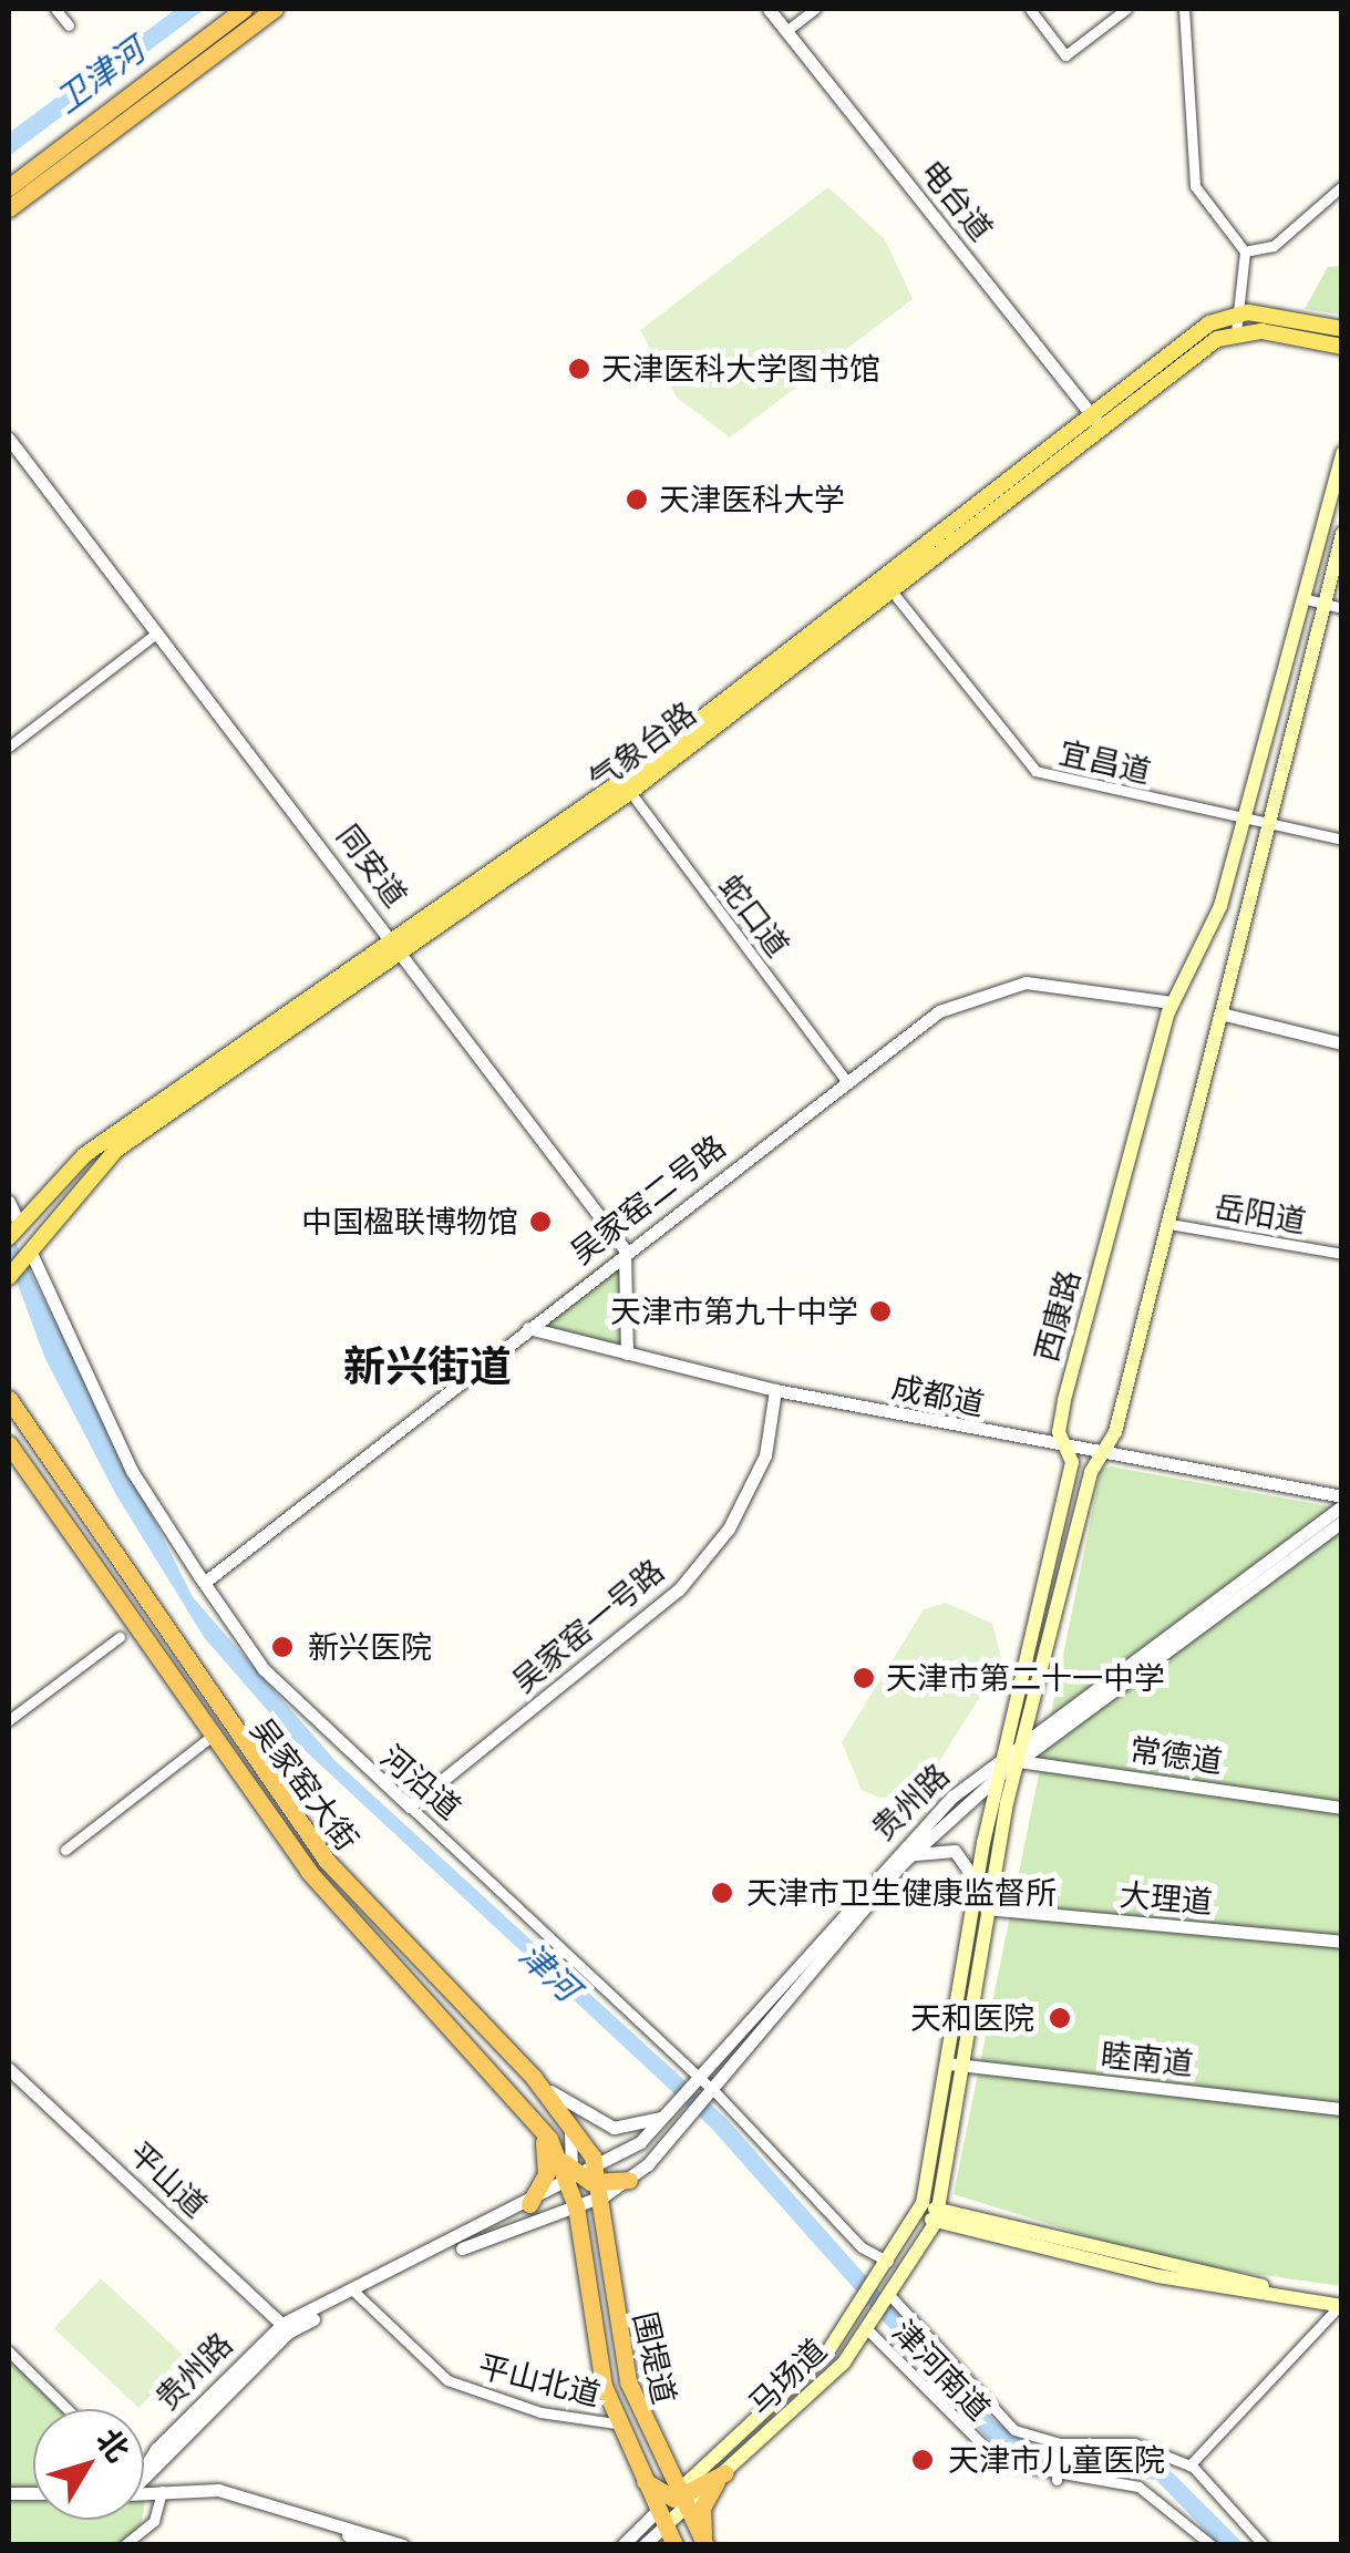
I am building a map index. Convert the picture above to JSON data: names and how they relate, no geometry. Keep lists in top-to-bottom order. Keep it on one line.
{"streets":{"highway":["吴家窑大街","围堤道"],"main road":["气象台路","西康路","马场道"],"street":["电台道","宜昌道","同安道","蛇口道","吴家窑二号路","岳阳道","成都道","吴家窑一号路","常德道","河沿道","贵州路","大理道","睦南道","平山道","津河南道","平山北道"]},"crossings":[["电台道","气象台路"],["气象台路","宜昌道"],["气象台路","同安道"],["气象台路","蛇口道"],["气象台路","河沿道"],["宜昌道","西康路"],["同安道","吴家窑二号路"],["蛇口道","吴家窑二号路"],["吴家窑二号路","西康路"],["吴家窑二号路","成都道"],["吴家窑二号路","河沿道"],["岳阳道","西康路"],["西康路","成都道"],["西康路","常德道"],["西康路","贵州路"],["西康路","大理道"],["西康路","睦南道"],["西康路","马场道"],["成都道","吴家窑一号路"],["吴家窑一号路","河沿道"],["常德道","贵州路"],["河沿道","贵州路"],["河沿道","马场道"],["吴家窑大街","贵州路"],["吴家窑大街","围堤道"],["贵州路","平山道"],["贵州路","围堤道"],["贵州路","平山北道"],["围堤道","平山北道"],["津河南道","马场道"]],"districts":["新兴街道"],"water":["卫津河","津河"],"places":["天津医科大学图书馆","天津医科大学","中国楹联博物馆","天津市第九十中学","新兴医院","天津市第二十一中学","天津市卫生健康监督所","天和医院","天津市儿童医院"],"north":"top right"}
